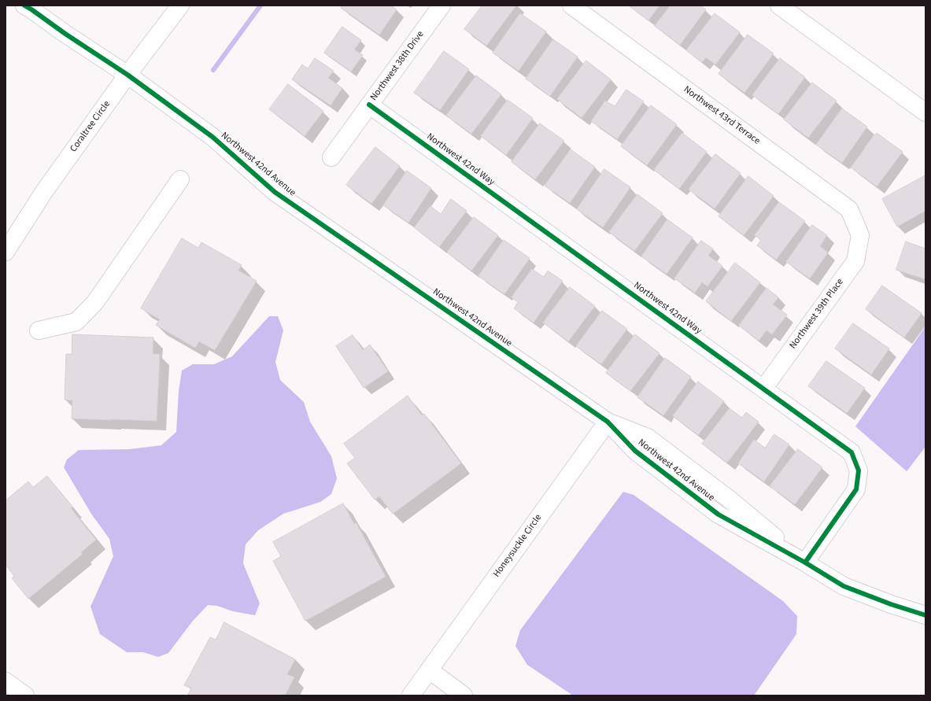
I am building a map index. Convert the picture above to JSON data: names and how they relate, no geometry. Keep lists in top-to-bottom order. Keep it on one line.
{"streets":{"street":["Northwest 38th Drive","Northwest 43rd Terrace","Coraltree Circle","Northwest 42nd Way","Northwest 42nd Avenue","Northwest 39th Place","Honeysuckle Circle"]},"crossings":[["Northwest 38th Drive","Northwest 42nd Way"],["Northwest 43rd Terrace","Northwest 39th Place"],["Coraltree Circle","Northwest 42nd Avenue"],["Northwest 42nd Way","Northwest 42nd Avenue"],["Northwest 42nd Way","Northwest 39th Place"],["Northwest 42nd Avenue","Honeysuckle Circle"]]}
